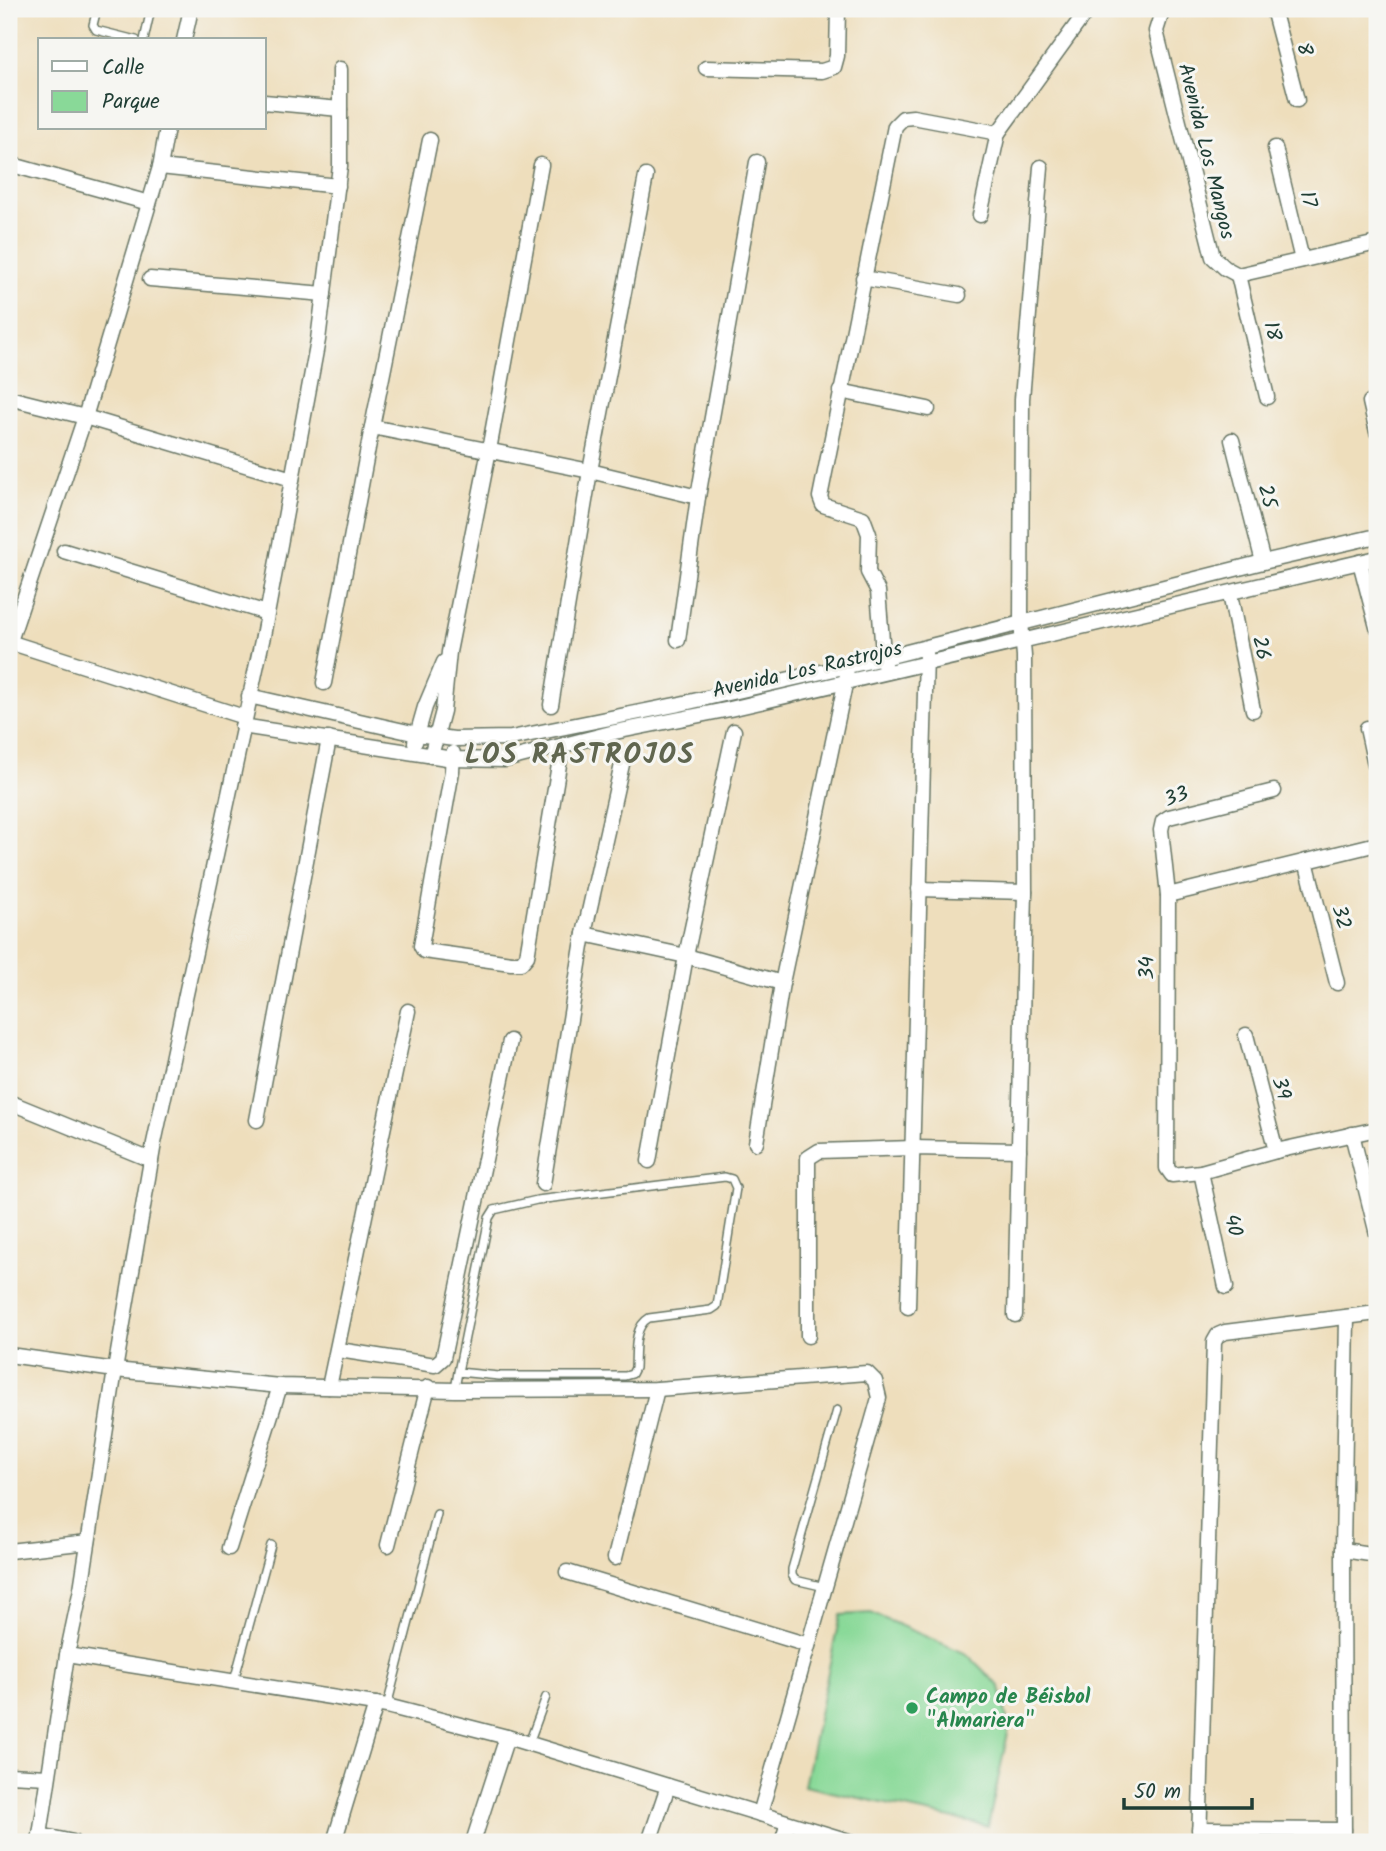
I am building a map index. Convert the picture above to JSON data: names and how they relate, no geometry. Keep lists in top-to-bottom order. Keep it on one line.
{"streets":{"street":["8","Avenida Los Mangos","17","18","25","26","Avenida Los Rastrojos","33","32","34","39","40"]},"crossings":[["Avenida Los Mangos","18"],["25","Avenida Los Rastrojos"],["26","Avenida Los Rastrojos"],["33","34"],["34","40"]],"districts":["LOS RASTROJOS"],"places":["Campo de Béisbol \"Almariera\""],"legend":["Calle","Parque"],"scale_bar":"50 m"}
